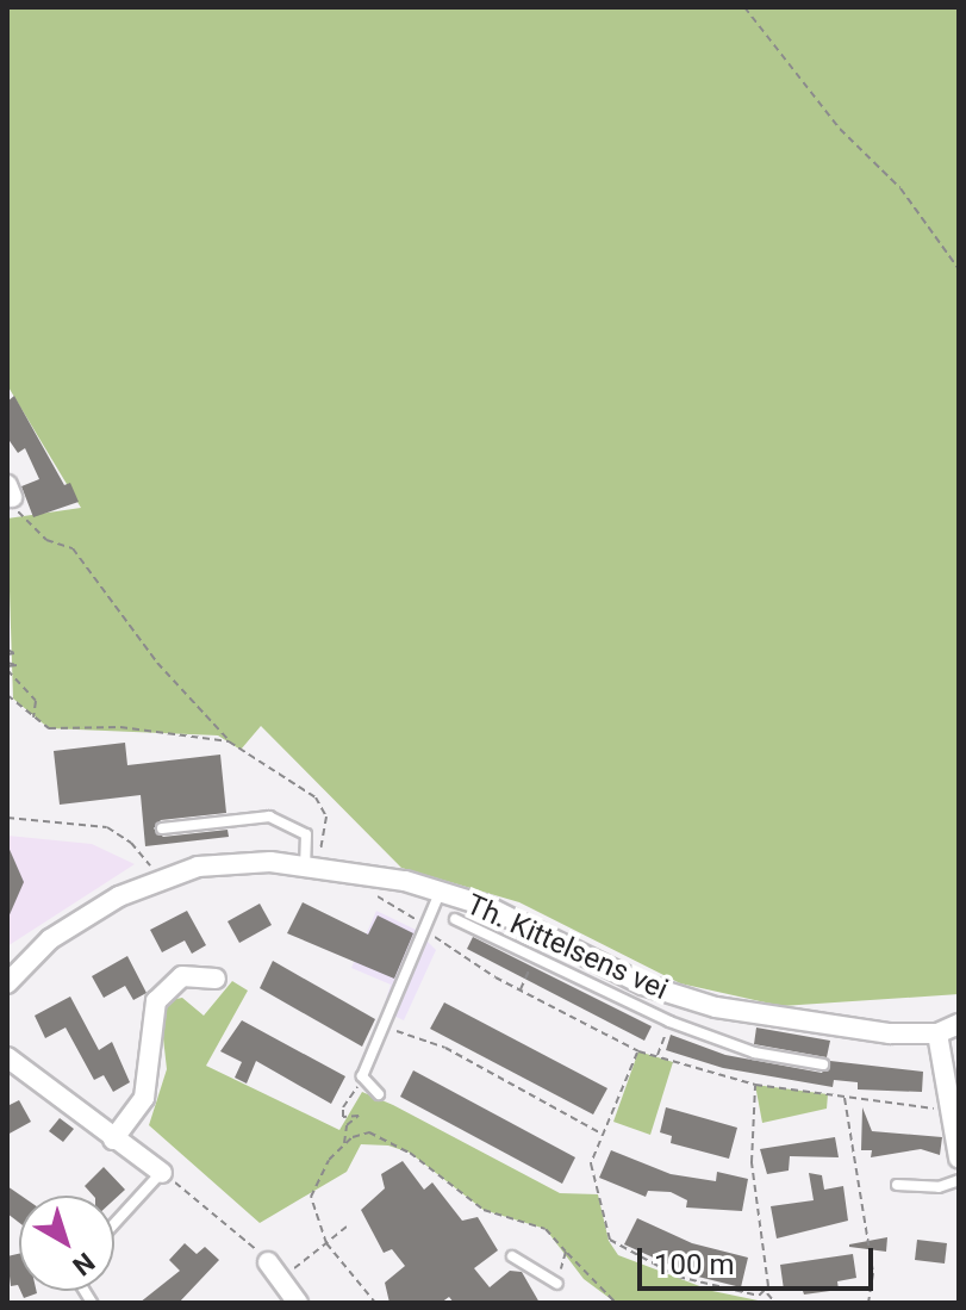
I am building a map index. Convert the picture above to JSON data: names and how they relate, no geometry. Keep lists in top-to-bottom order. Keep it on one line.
{"streets":{"street":["Th. Kittelsens vei"]},"scale_bar":"100 m","north":"bottom right"}
